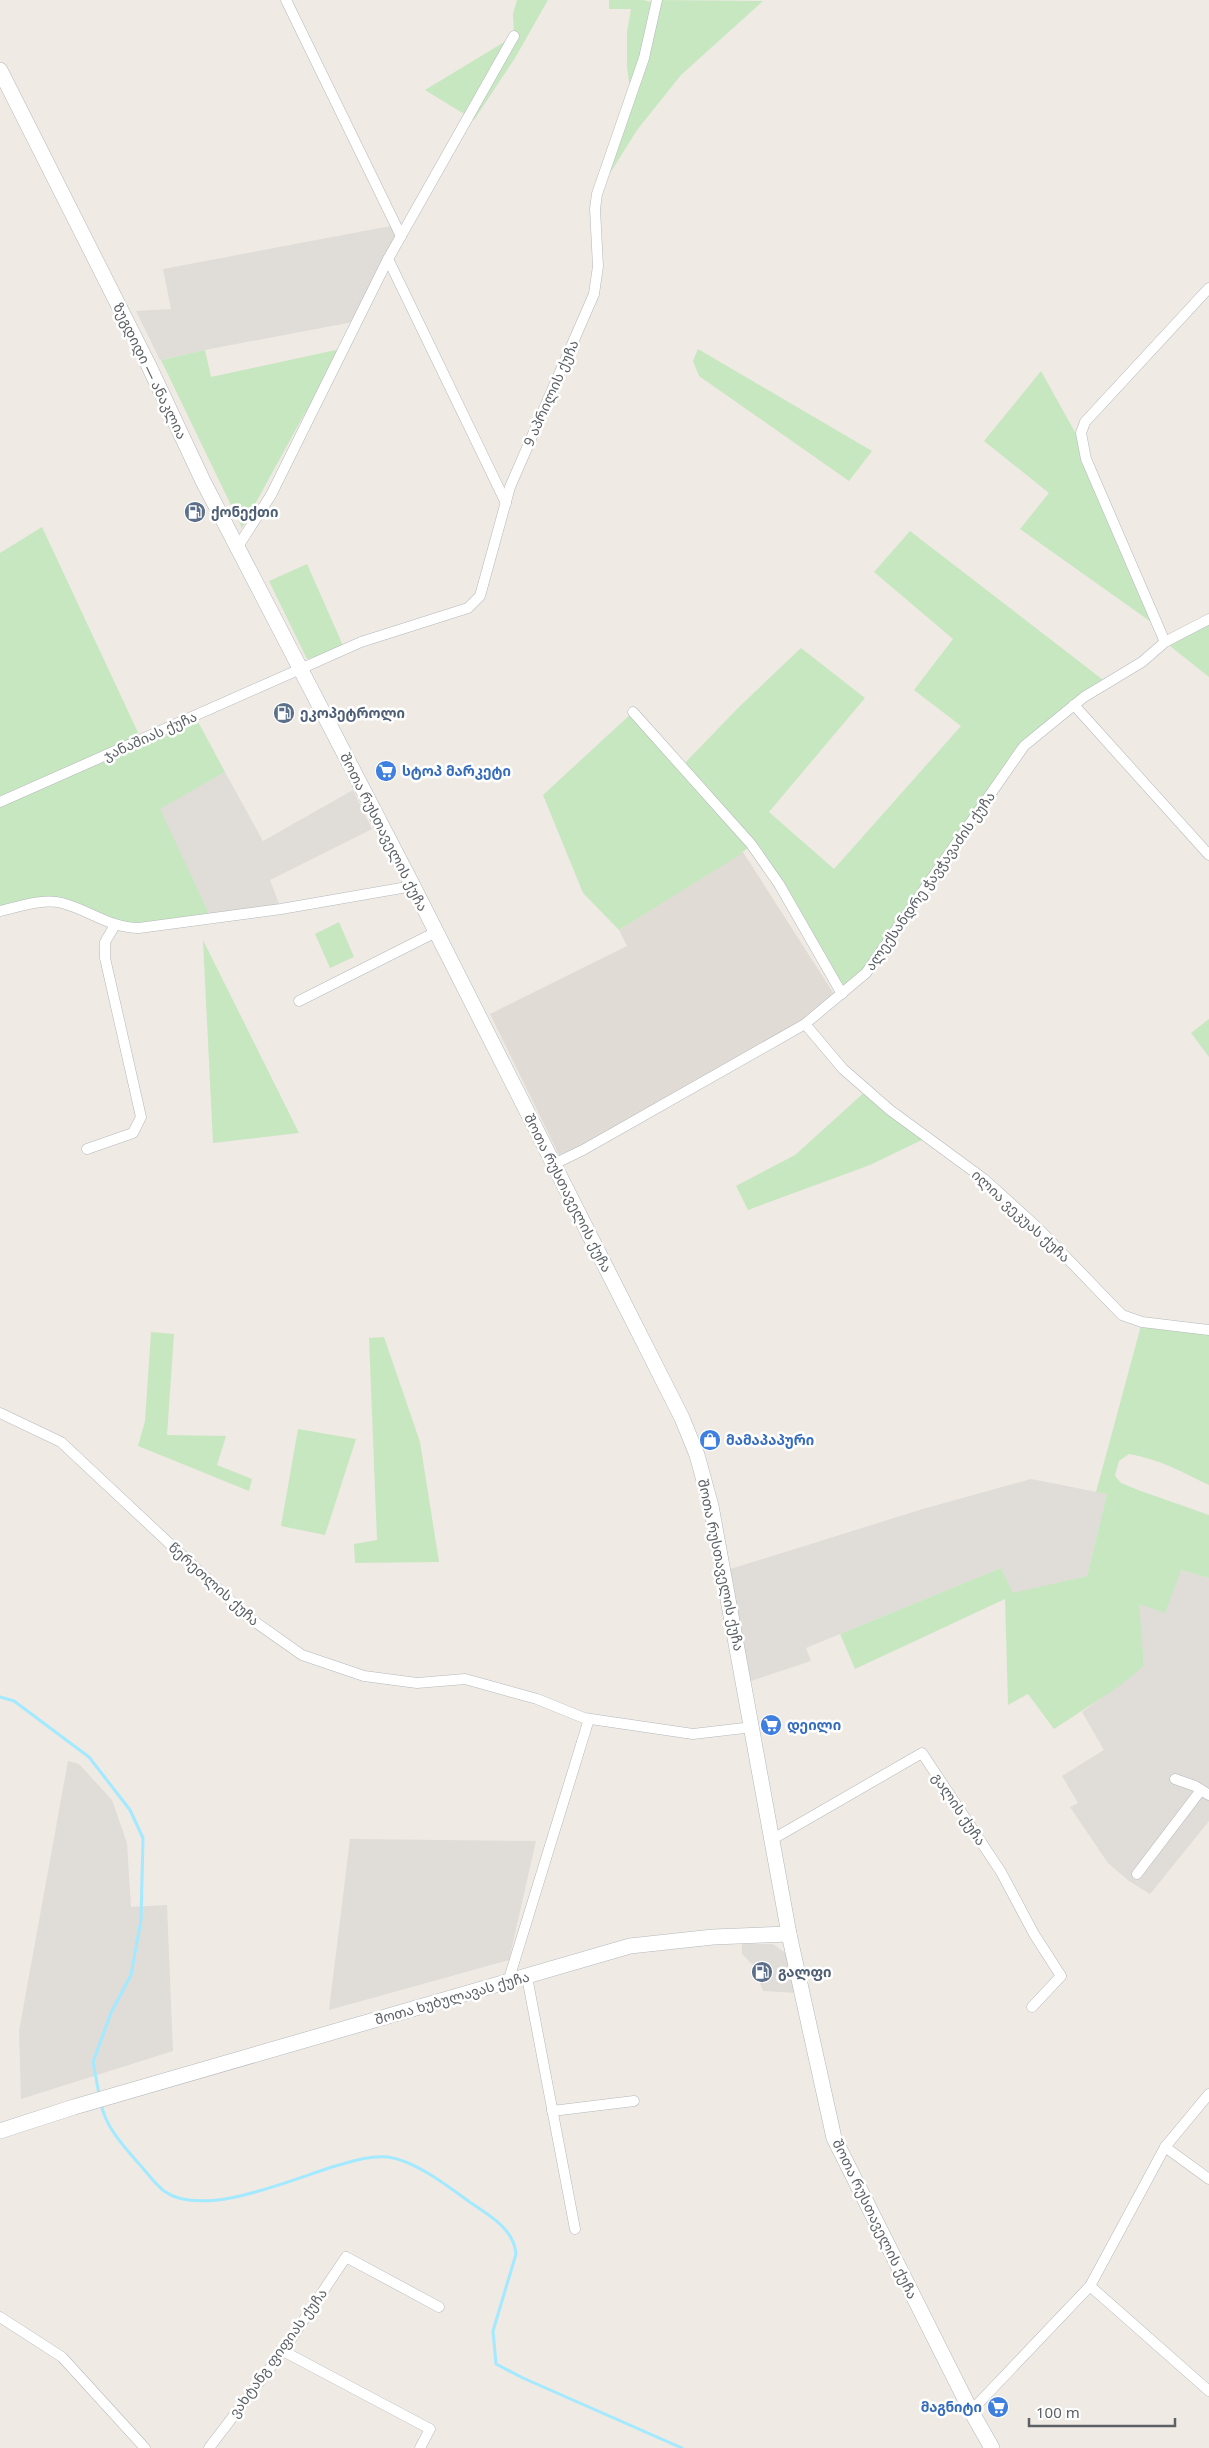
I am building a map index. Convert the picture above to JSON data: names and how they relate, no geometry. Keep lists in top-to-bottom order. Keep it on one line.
{"streets":{"main road":["ზუგდიდი — ანაკლია","შოთა რუსთაველის ქუჩა","შოთა ხუბულავას ქუჩა"],"street":["9 აპრილის ქუჩა","ჯანაშიას ქუჩა","ალექსანდრე ჭავჭავაძის ქუჩა","ილია ვეკუას ქუჩა","წერეთლის ქუჩა","გალის ქუჩა","ვახტანგ ფიფიას ქუჩა"]},"crossings":[["ზუგდიდი — ანაკლია","9 აპრილის ქუჩა"],["ზუგდიდი — ანაკლია","ჯანაშიას ქუჩა"],["ზუგდიდი — ანაკლია","შოთა რუსთაველის ქუჩა"],["9 აპრილის ქუჩა","ჯანაშიას ქუჩა"],["9 აპრილის ქუჩა","შოთა რუსთაველის ქუჩა"],["ჯანაშიას ქუჩა","შოთა რუსთაველის ქუჩა"],["შოთა რუსთაველის ქუჩა","ალექსანდრე ჭავჭავაძის ქუჩა"],["შოთა რუსთაველის ქუჩა","წერეთლის ქუჩა"],["შოთა რუსთაველის ქუჩა","გალის ქუჩა"],["შოთა რუსთაველის ქუჩა","შოთა ხუბულავას ქუჩა"],["ალექსანდრე ჭავჭავაძის ქუჩა","ილია ვეკუას ქუჩა"]],"places":{"fuel station":["ქონექთი","ეკოპეტროლი","გალფი"],"supermarket":["სტოპ მარკეტი","დეილი","მაგნიტი"],"shop":["მამაპაპური"]},"scale_bar":"100 m"}
